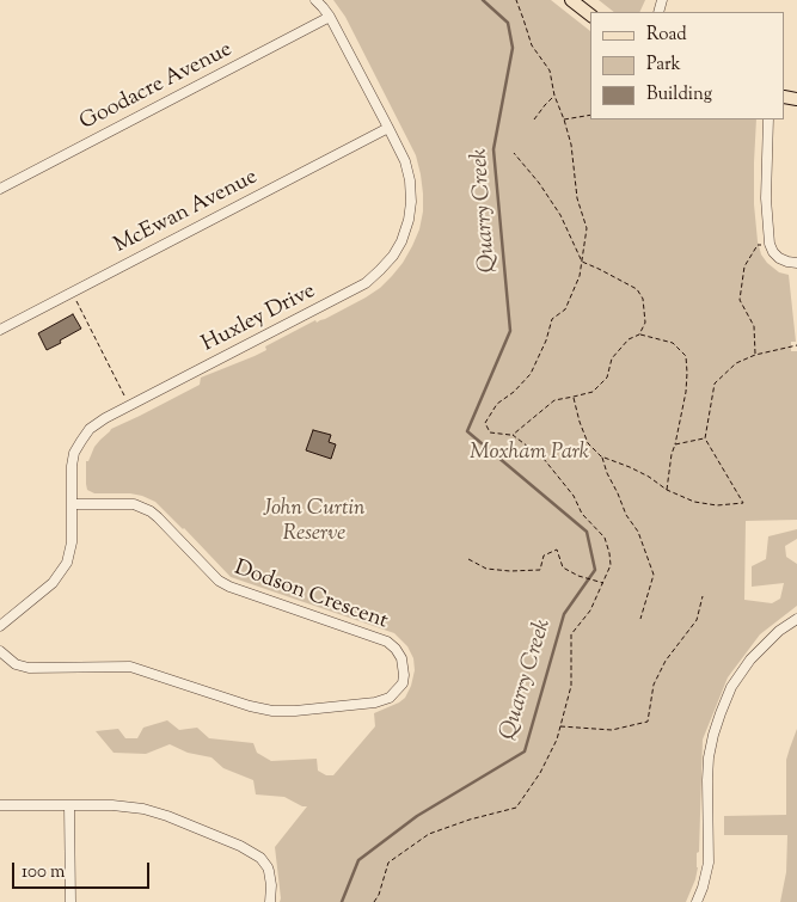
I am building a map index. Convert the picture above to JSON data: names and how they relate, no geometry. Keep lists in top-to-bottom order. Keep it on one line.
{"streets":{"street":["Goodacre Avenue","McEwan Avenue","Huxley Drive","Dodson Crescent"]},"crossings":[["Goodacre Avenue","Huxley Drive"],["McEwan Avenue","Huxley Drive"],["Huxley Drive","Dodson Crescent"]],"water":["Quarry Creek"],"parks":["Moxham Park","John Curtin Reserve"],"legend":["Road","Park","Building"],"scale_bar":"100 m"}
